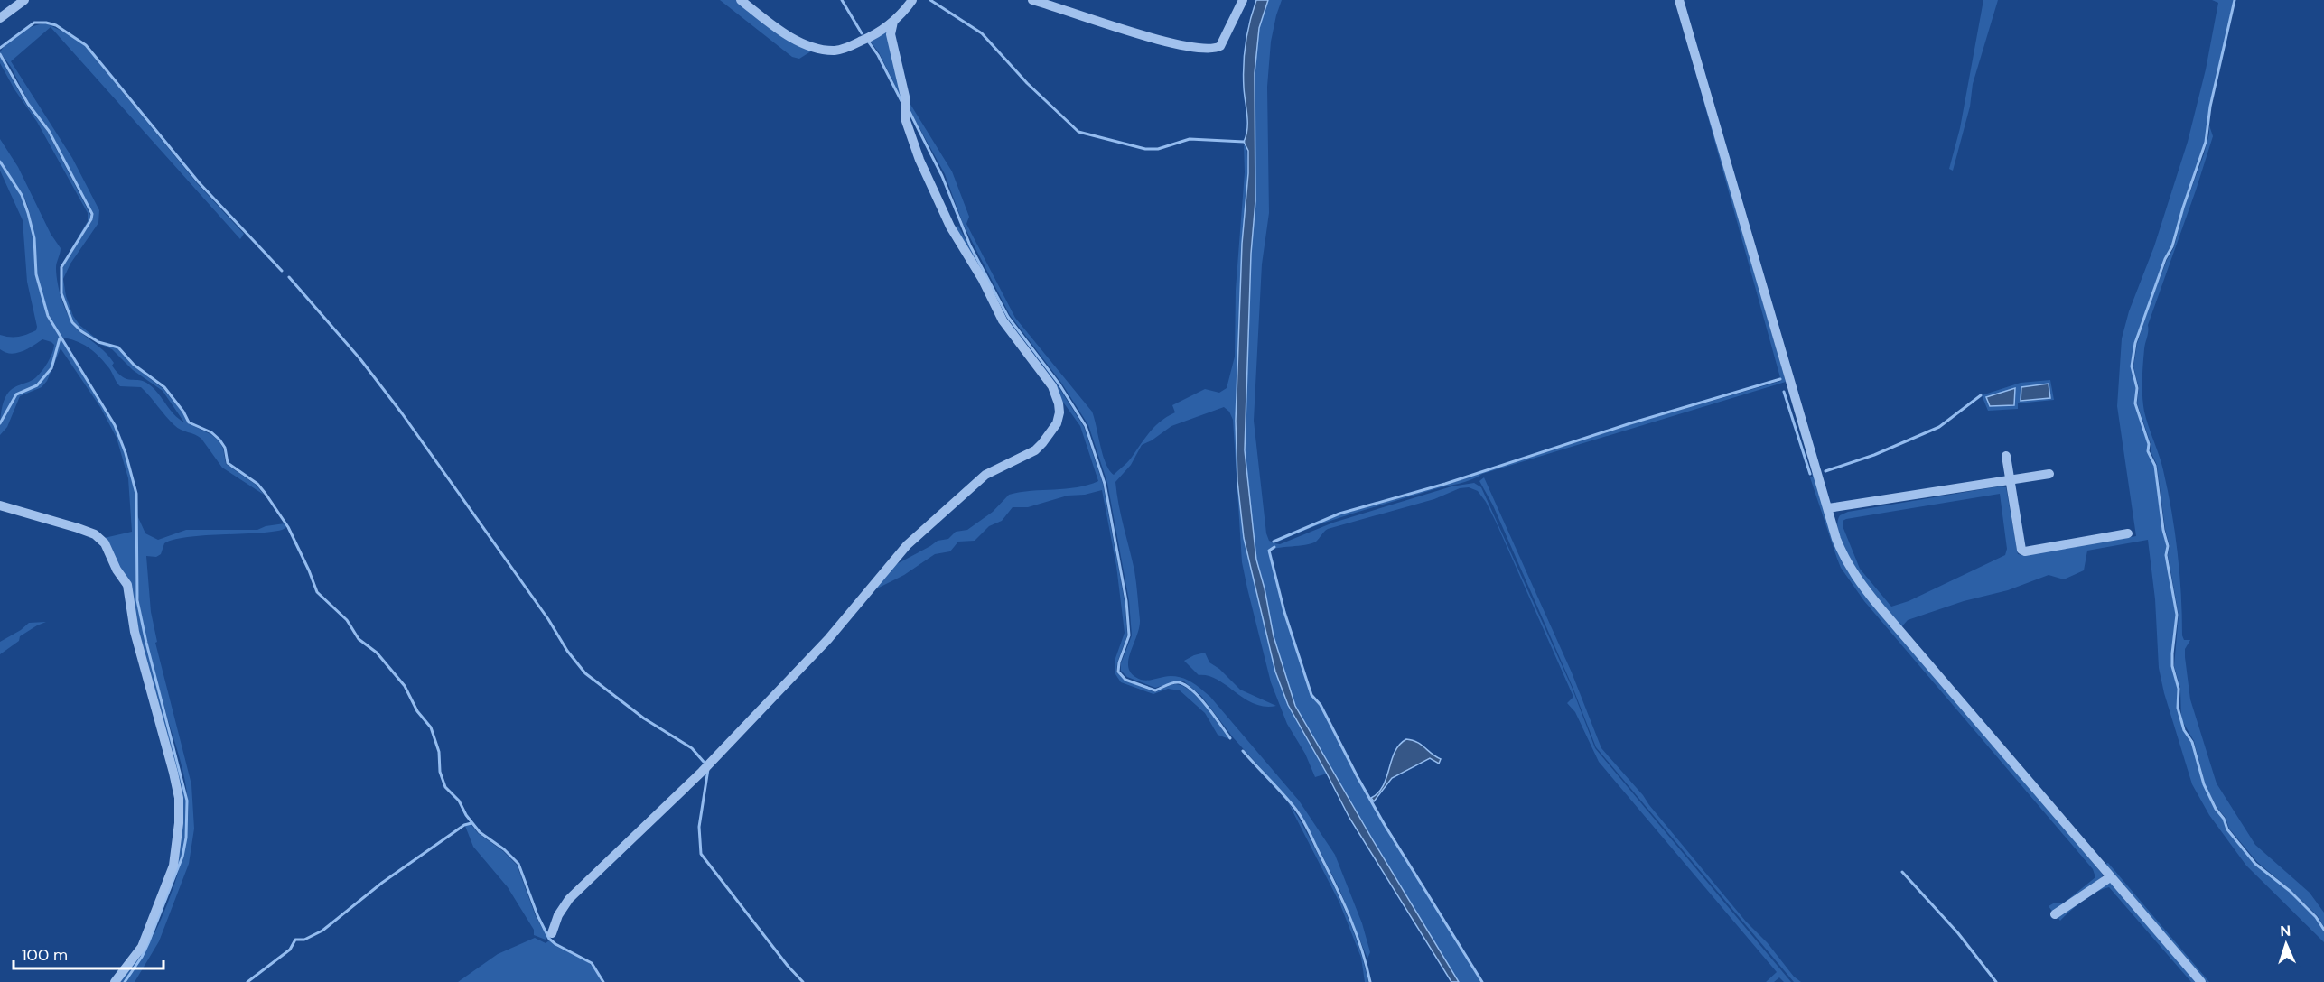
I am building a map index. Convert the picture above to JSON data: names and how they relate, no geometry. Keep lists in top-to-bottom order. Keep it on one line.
{"scale_bar":"100 m","north":"top"}
